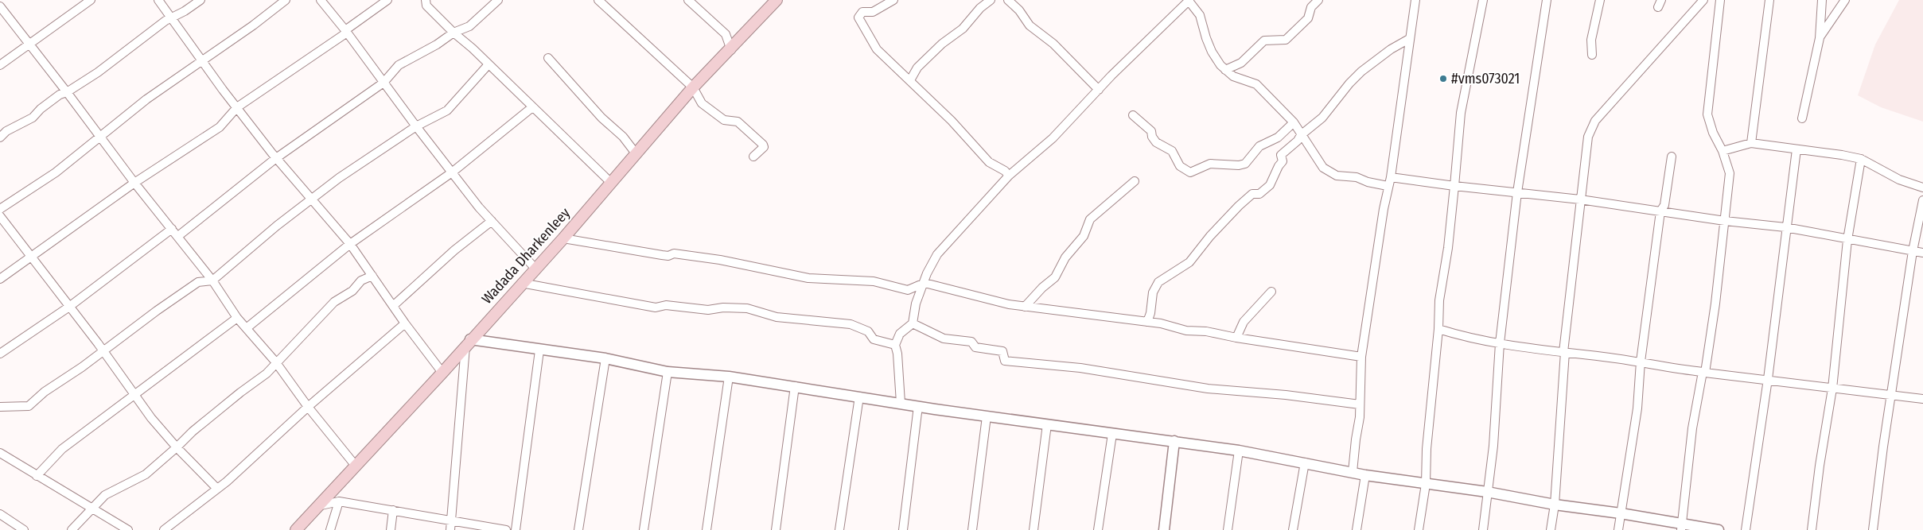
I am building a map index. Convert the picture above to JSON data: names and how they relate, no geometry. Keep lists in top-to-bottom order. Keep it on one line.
{"streets":{"main road":["Wadada Dharkenleey"]},"places":["#vms073021"]}
